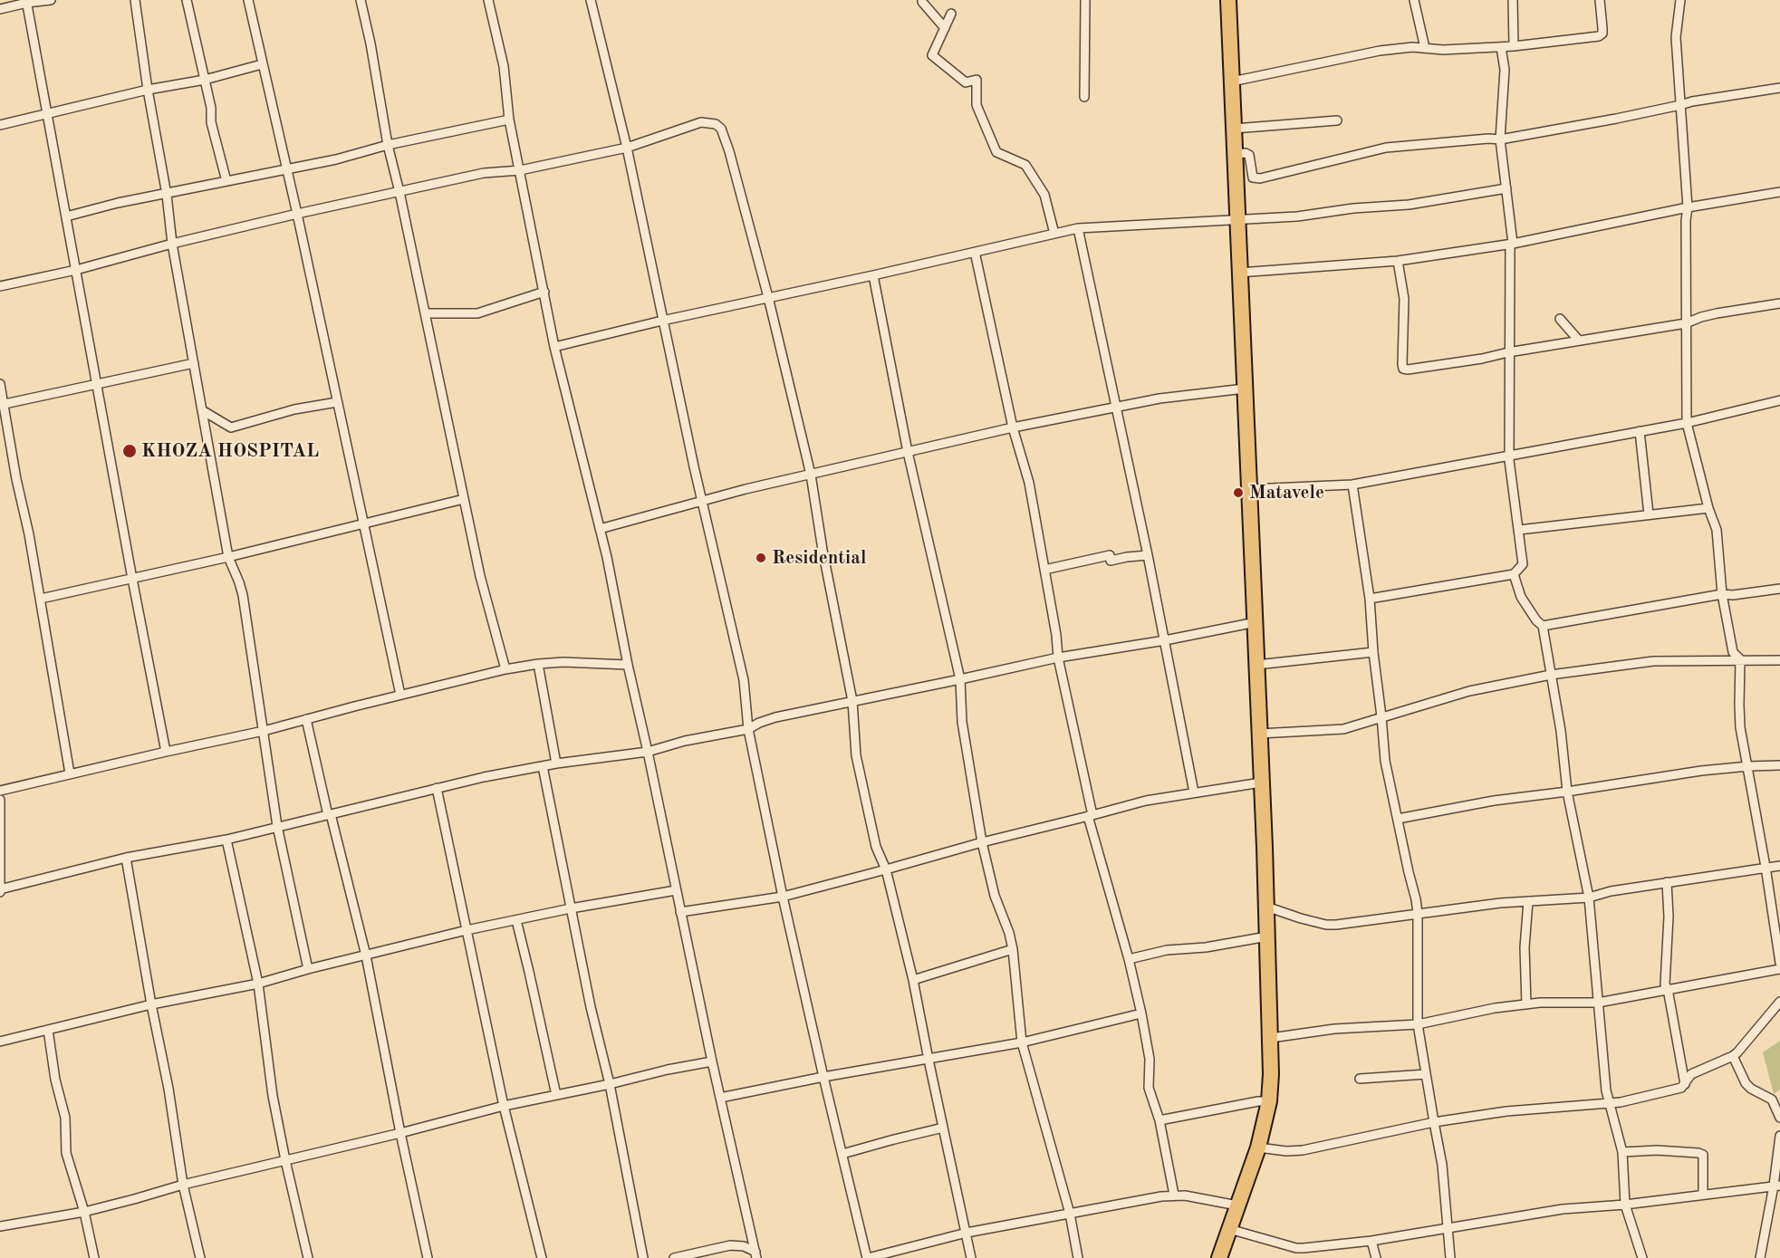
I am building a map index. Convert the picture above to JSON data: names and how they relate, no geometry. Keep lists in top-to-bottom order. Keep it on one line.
{"places":["KHOZA HOSPITAL","Matavele","Residential"]}
